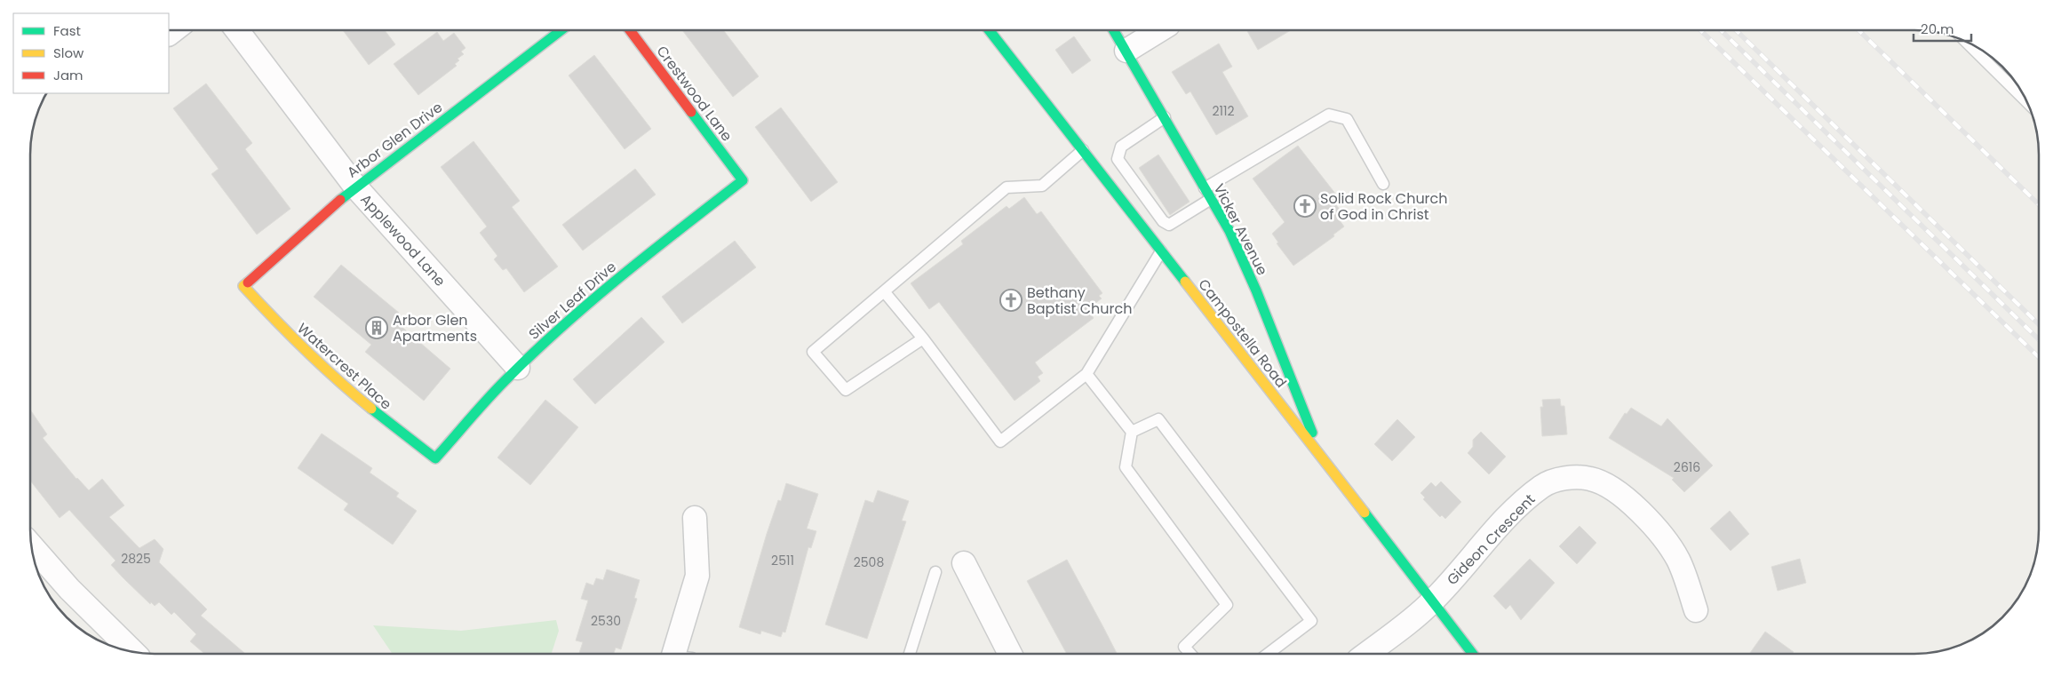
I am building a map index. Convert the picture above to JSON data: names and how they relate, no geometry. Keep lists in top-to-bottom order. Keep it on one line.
{"streets":{"street":["Crestwood Lane","Arbor Glen Drive","Vicker Avenue","Applewood Lane","Silver Leaf Drive","Campostella Road","Watercrest Place","Gideon Crescent"]},"crossings":[["Crestwood Lane","Silver Leaf Drive"],["Arbor Glen Drive","Applewood Lane"],["Arbor Glen Drive","Watercrest Place"],["Vicker Avenue","Campostella Road"],["Applewood Lane","Silver Leaf Drive"],["Silver Leaf Drive","Watercrest Place"],["Campostella Road","Gideon Crescent"]],"places":{"church":["Solid Rock Church of God in Christ","Bethany Baptist Church"],"building":["Arbor Glen Apartments"]},"house_numbers":["2112","2616","2825","2511","2508","2530"],"legend":["Fast","Slow","Jam"],"scale_bar":"20 m"}
